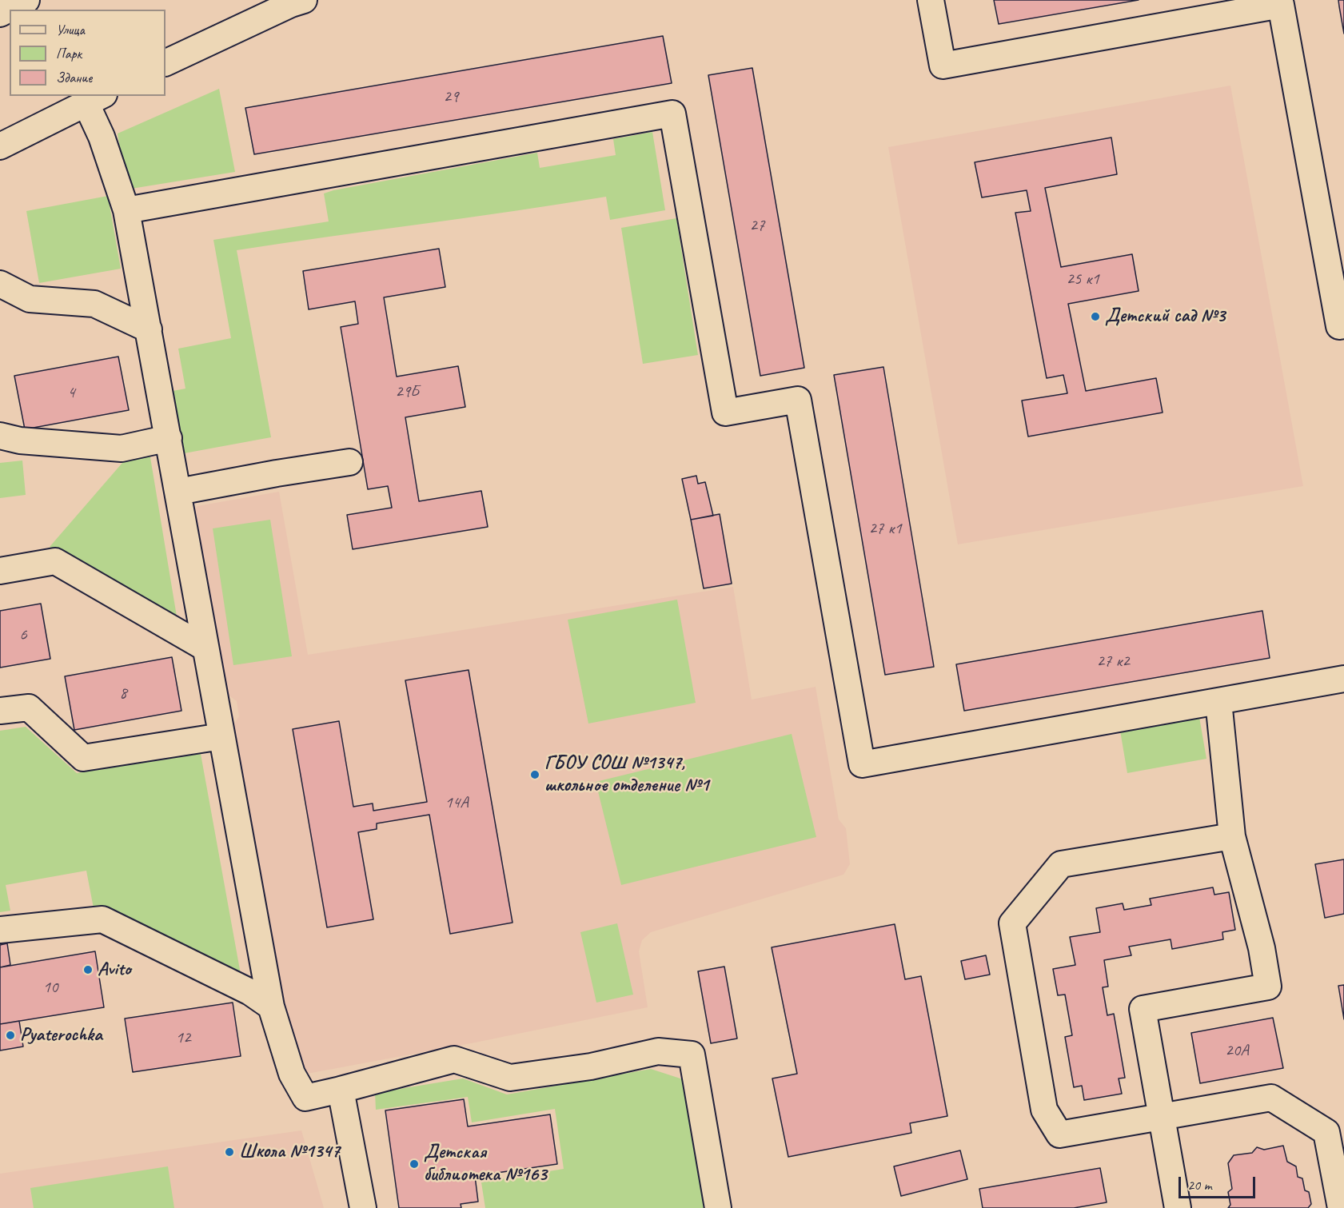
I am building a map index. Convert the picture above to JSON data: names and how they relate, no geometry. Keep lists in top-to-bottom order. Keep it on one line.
{"places":["Детский сад №3","ГБОУ СОШ №1347, школьное отделение №1","Avito","Pyaterochka","Школа №1347","Детская библиотека №163"],"house_numbers":["29","27","25 к1","29Б","4","27 к1","6","27 к2","8","14А","10","12","20А"],"legend":["Улица","Парк","Здание"],"scale_bar":"20 m"}
